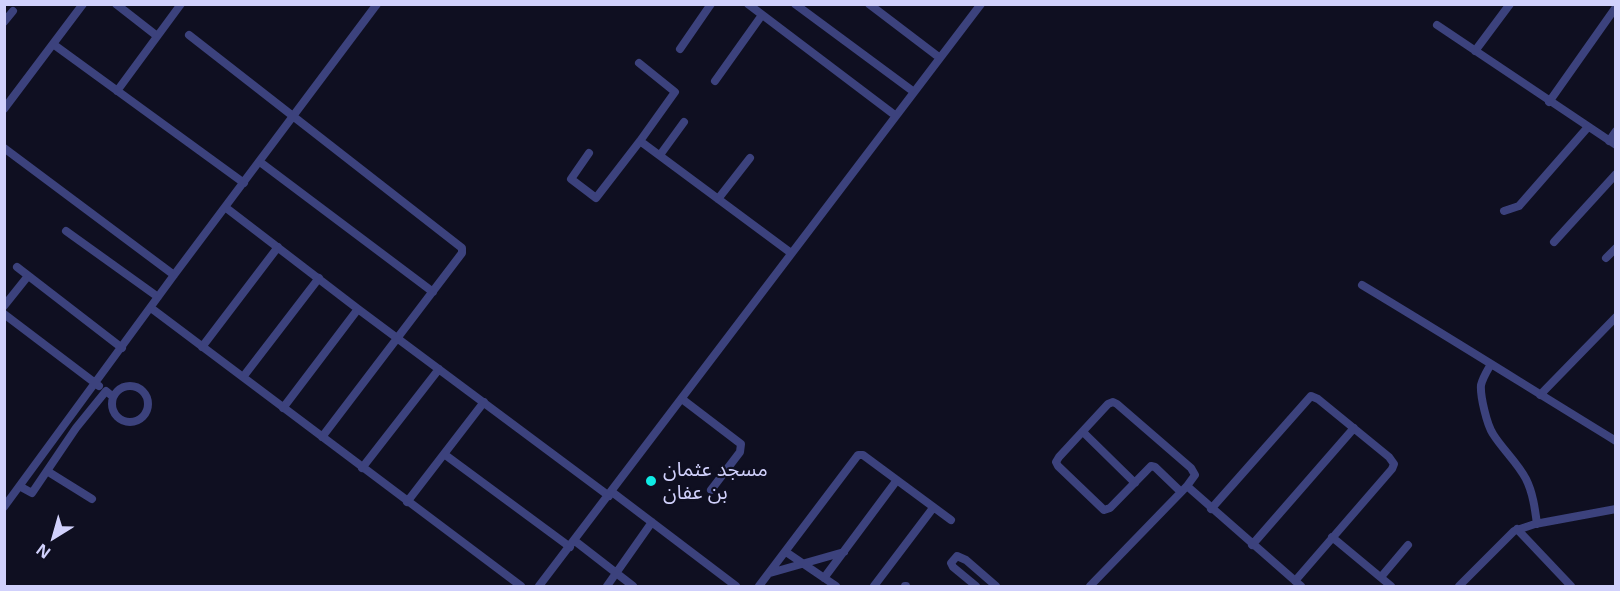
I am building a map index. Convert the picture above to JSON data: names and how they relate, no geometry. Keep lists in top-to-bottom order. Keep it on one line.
{"places":["مسجد عثمان بن عفان"],"north":"bottom left"}
